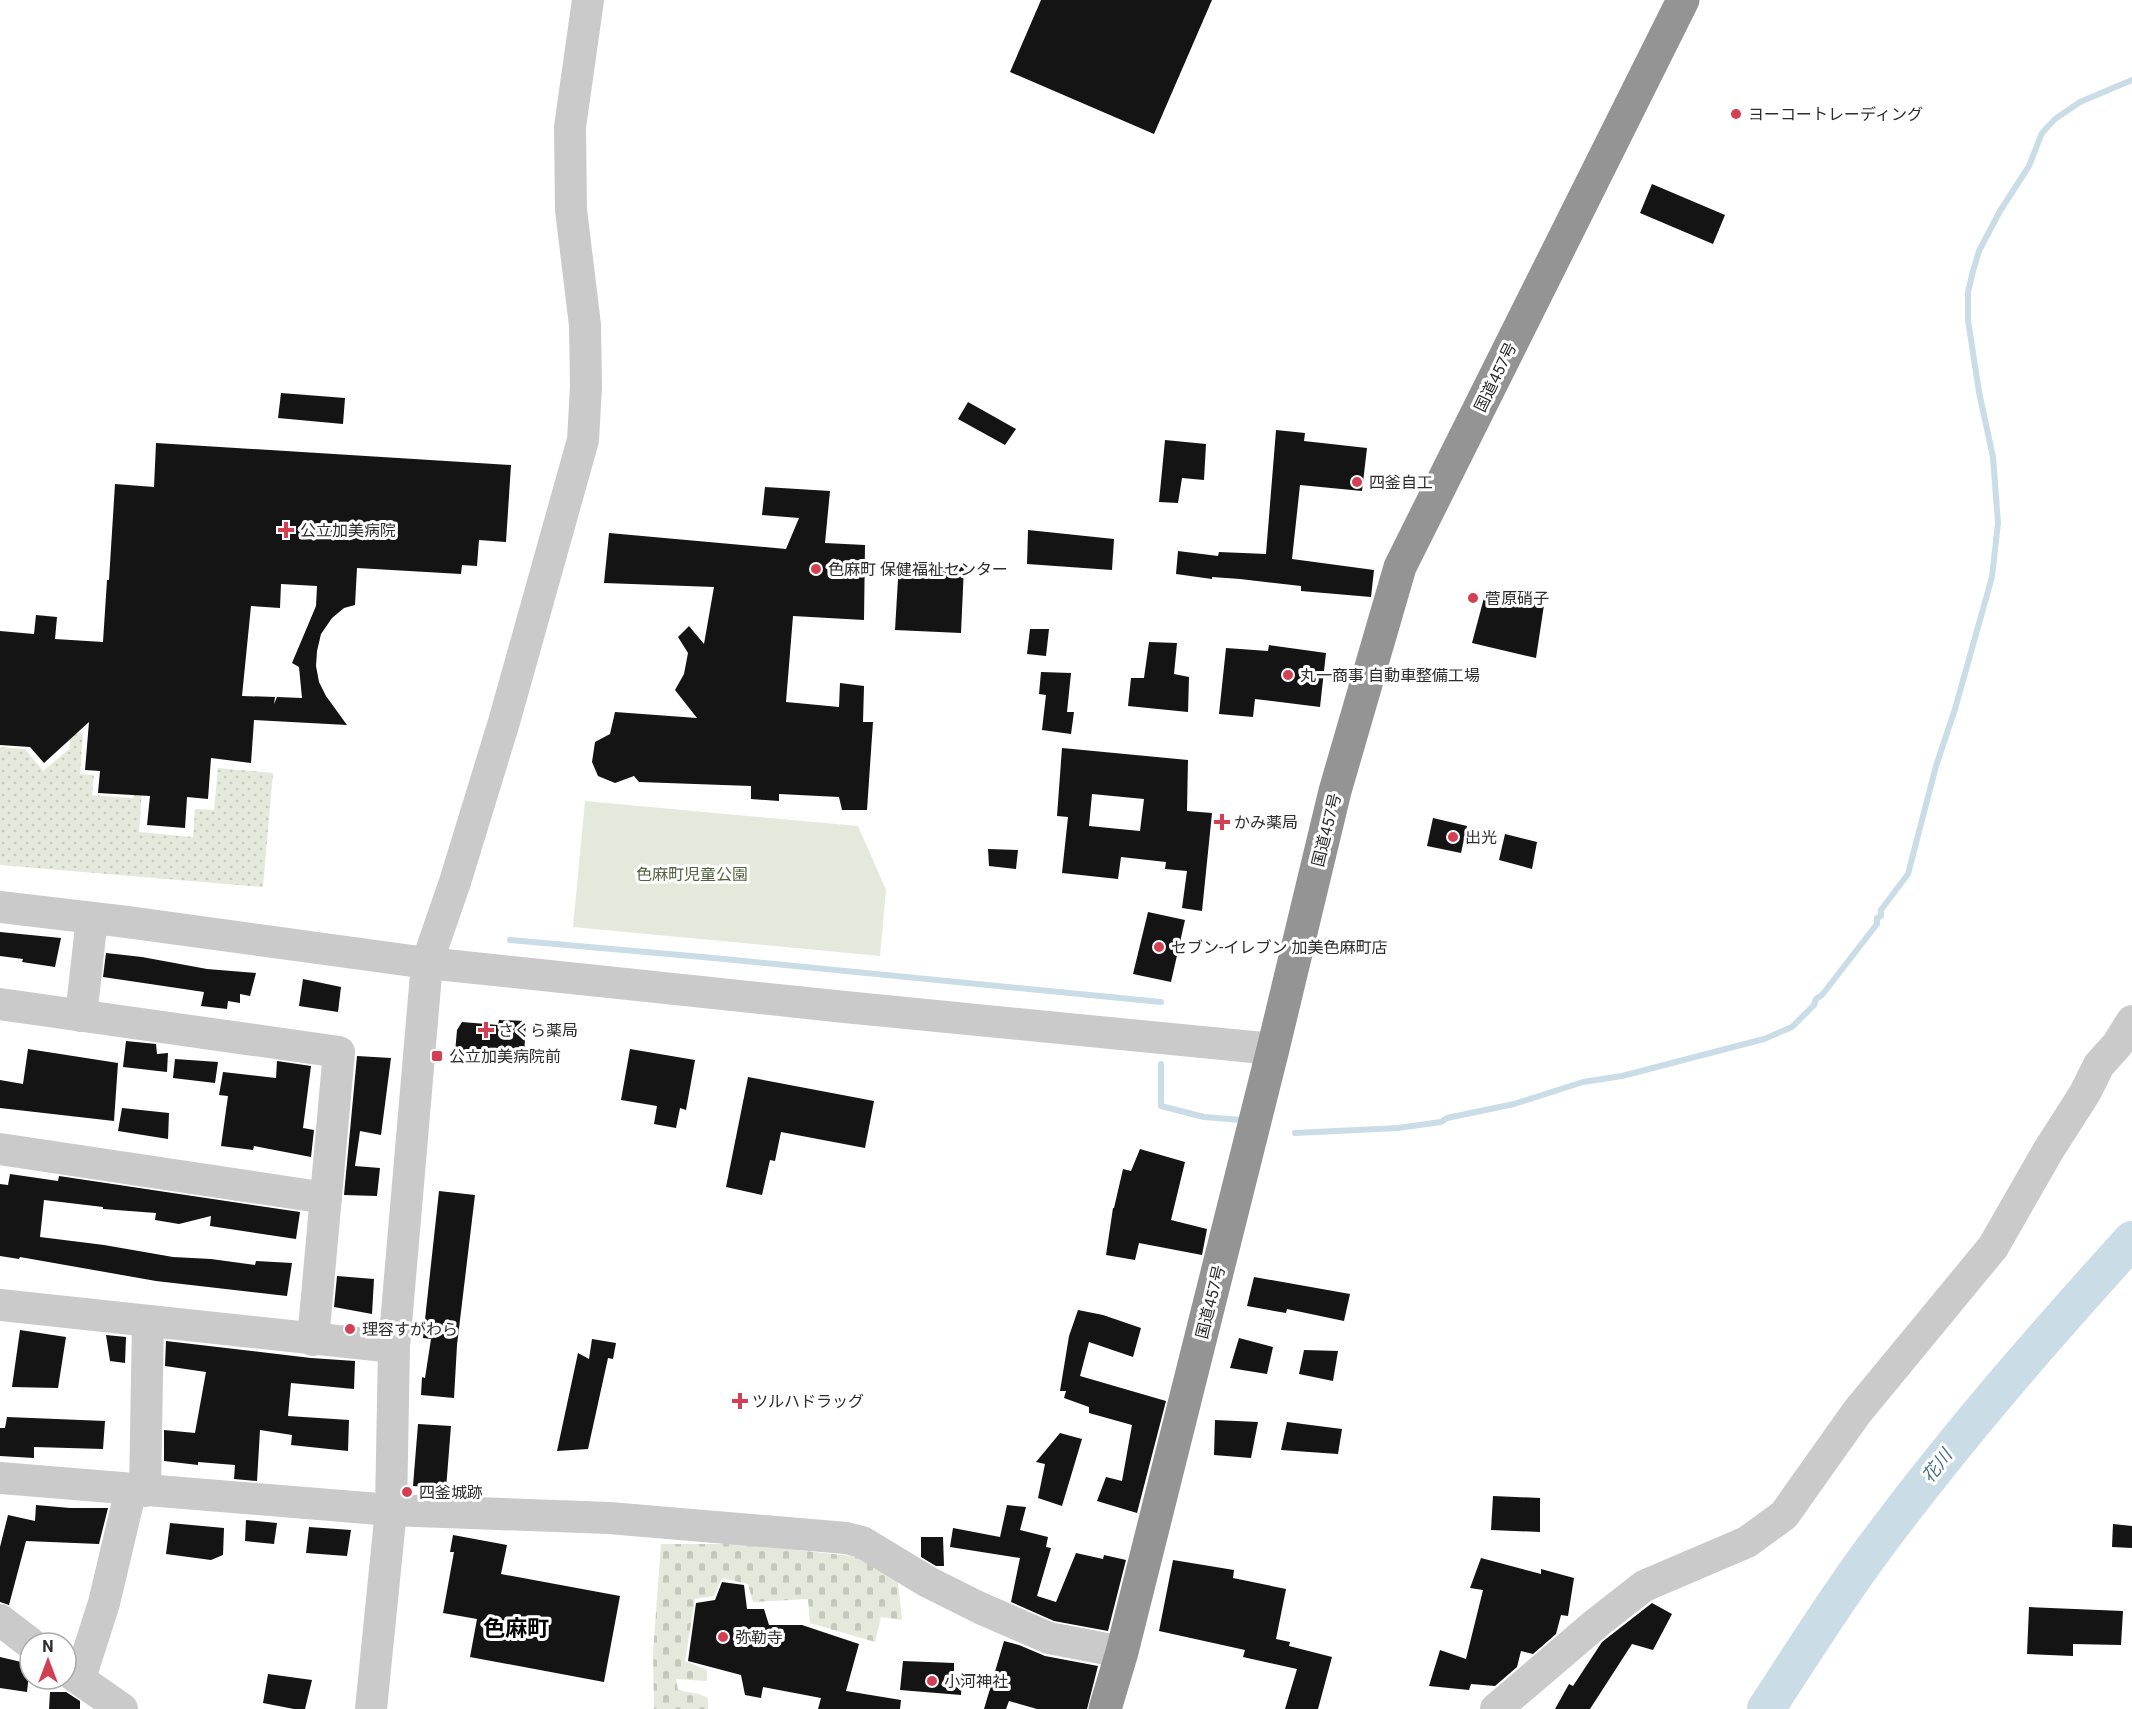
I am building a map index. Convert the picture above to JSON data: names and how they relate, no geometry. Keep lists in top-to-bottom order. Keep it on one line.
{"streets":{"highway":["国道457号"]},"districts":["色麻町"],"water":["花川"],"parks":["色麻町児童公園"],"places":{"other":["ヨーコートレーディング","四釜自工","色麻町 保健福祉センター","菅原硝子","丸一商事 自動車整備工場","出光","セブン-イレブン 加美色麻町店","理容すがわら","四釜城跡","弥勒寺","小河神社"],"health":["公立加美病院","かみ薬局","さくら薬局","ツルハドラッグ"],"transit":["公立加美病院前"]},"north":"top"}
